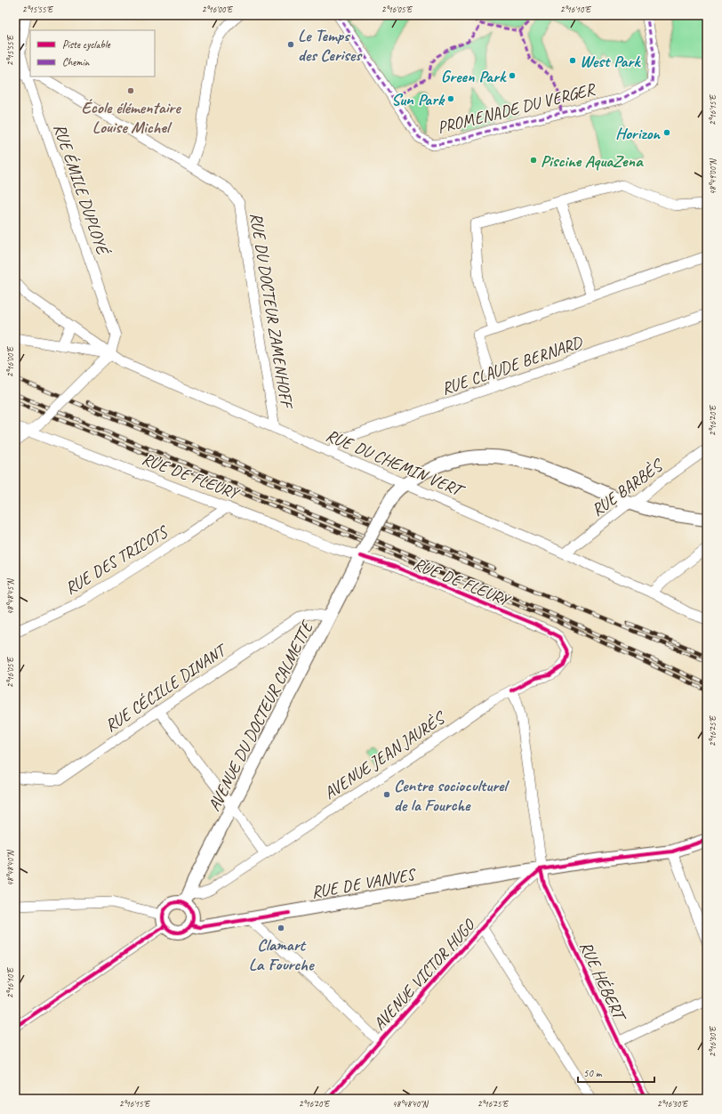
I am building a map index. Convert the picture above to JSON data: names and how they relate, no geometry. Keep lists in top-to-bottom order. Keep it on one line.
{"streets":{"main road":["AVENUE DU DOCTEUR CALMETTE","RUE DE VANVES"],"street":["PROMENADE DU VERGER","RUE ÉMILE DUPLOYÉ","RUE DU DOCTEUR ZAMENHOFF","RUE CLAUDE BERNARD","RUE DU CHEMIN VERT","RUE DE FLEURY","RUE BARBÈS","RUE DES TRICOTS","RUE CÉCILLE DINANT","AVENUE JEAN JAURÈS","AVENUE VICTOR HUGO","RUE HÉBERT"]},"crossings":[["RUE ÉMILE DUPLOYÉ","RUE DU CHEMIN VERT"],["RUE DU DOCTEUR ZAMENHOFF","RUE DU CHEMIN VERT"],["RUE CLAUDE BERNARD","RUE DU CHEMIN VERT"],["RUE DU CHEMIN VERT","RUE BARBÈS"],["RUE DU CHEMIN VERT","AVENUE DU DOCTEUR CALMETTE"],["RUE DE FLEURY","RUE DES TRICOTS"],["RUE DE FLEURY","AVENUE DU DOCTEUR CALMETTE"],["RUE DE FLEURY","AVENUE JEAN JAURÈS"],["RUE BARBÈS","AVENUE DU DOCTEUR CALMETTE"],["RUE CÉCILLE DINANT","AVENUE DU DOCTEUR CALMETTE"],["AVENUE DU DOCTEUR CALMETTE","AVENUE JEAN JAURÈS"],["AVENUE DU DOCTEUR CALMETTE","RUE DE VANVES"],["AVENUE JEAN JAURÈS","RUE DE VANVES"],["AVENUE JEAN JAURÈS","RUE HÉBERT"],["RUE DE VANVES","AVENUE VICTOR HUGO"],["RUE DE VANVES","RUE HÉBERT"],["AVENUE VICTOR HUGO","RUE HÉBERT"]],"places":["Le Temps des Cerises","West Park","Green Park","École élémentaire Louise Michel","Sun Park","Horizon","Piscine AquaZena","Centre socioculturel de la Fourche","Clamart La Fourche"],"legend":["Piste cyclable","Chemin"],"scale_bar":"50 m","coordinates":["2°15'55\"E","2°16'00\"E","2°16'05\"E","2°16'10\"E","2°16'15\"E","48°49'00\"N","2°16'20\"E","48°48'45\"N","2°16'25\"E","48°48'40\"N","2°16'30\"E"]}
